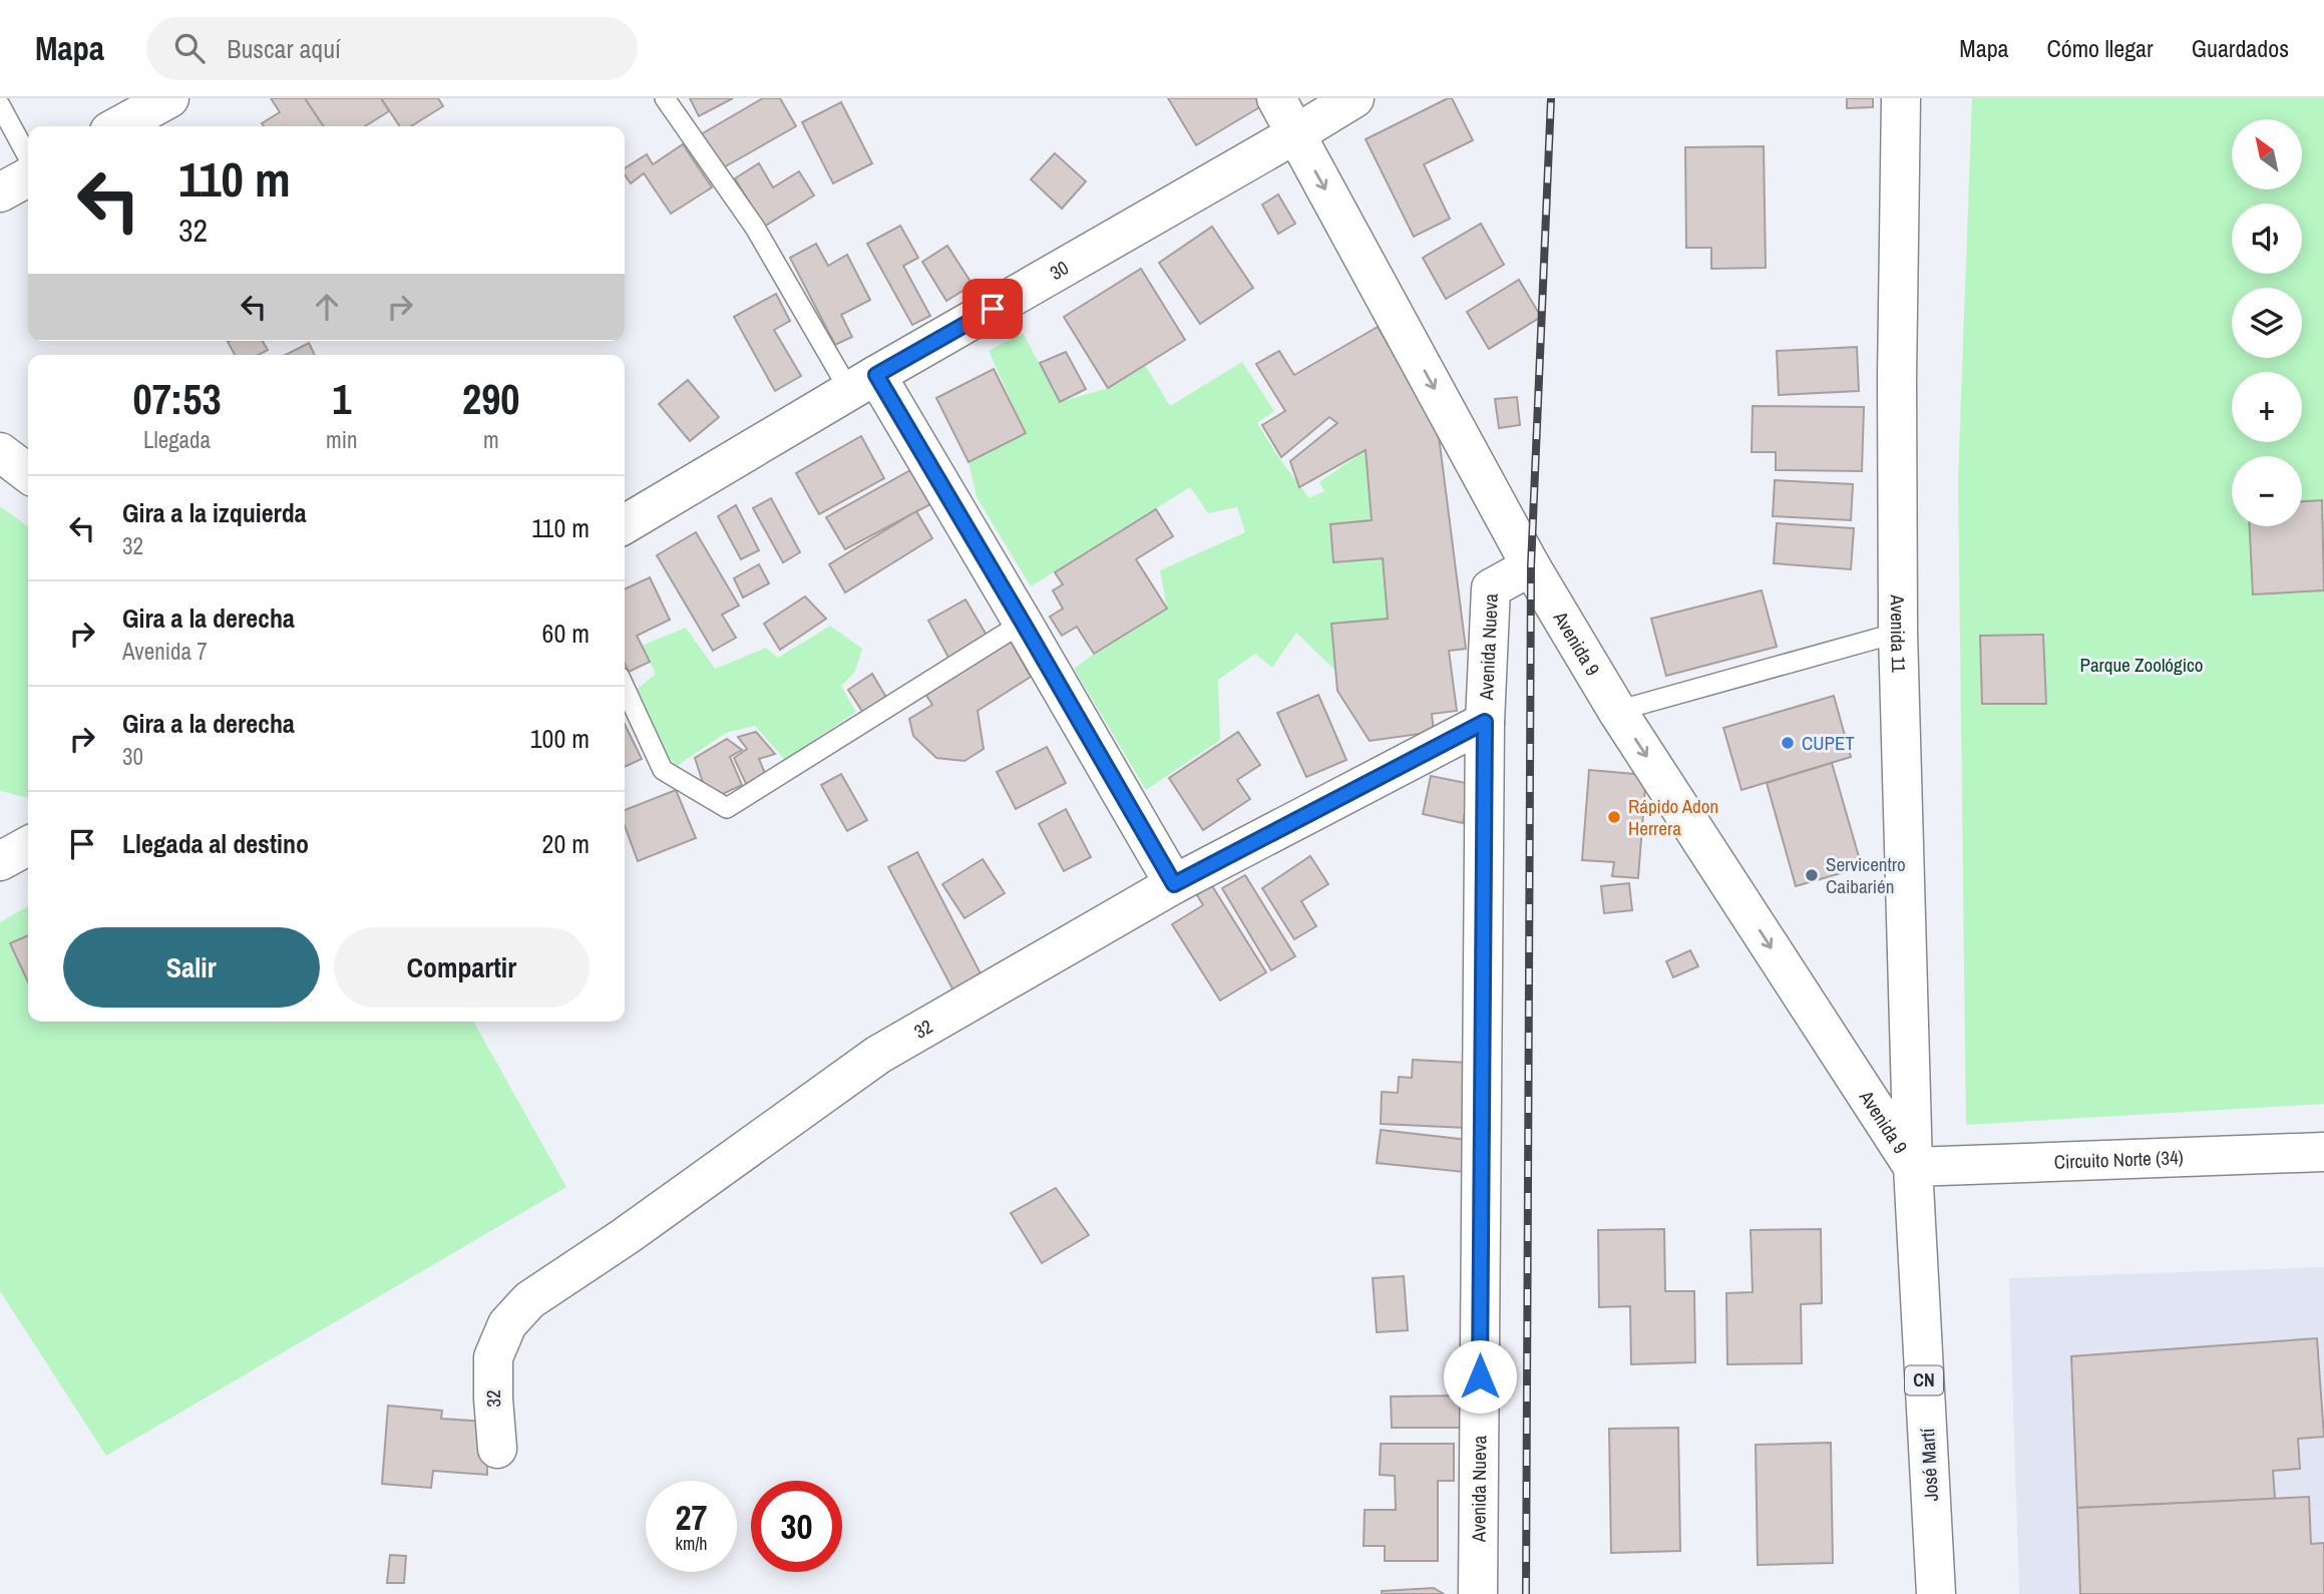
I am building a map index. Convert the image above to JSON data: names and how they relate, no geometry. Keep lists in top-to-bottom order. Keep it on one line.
{"streets":{"street":["30","Avenida 11","Avenida 9","Avenida Nueva","32","Circuito Norte (34)","CN","José Martí"]},"crossings":[["30","Avenida 9"],["Avenida 11","Avenida 9"],["Avenida 11","Circuito Norte (34)"],["Avenida 11","José Martí"],["Avenida 9","Avenida Nueva"],["Avenida 9","Circuito Norte (34)"],["Avenida 9","José Martí"],["Avenida Nueva","32"],["Circuito Norte (34)","José Martí"]],"one_way":["Avenida 9"],"parks":["Parque Zoológico"],"places":["CUPET","Rápido Adon Herrera","Servicentro Caibarién"],"north":"top left","page":{"header":"Mapa","search":"Buscar aquí","nav":["Mapa","Cómo llegar","Guardados"],"map_buttons":["+","−"],"turn":["110 m","32"],"eta":["07:53","Llegada","1","min","290","m"],"list":[{"name":"Gira a la izquierda","note":"32","value":"110 m"},{"name":"Gira a la derecha","note":"Avenida 7","value":"60 m"},{"name":"Gira a la derecha","note":"30","value":"100 m"},{"name":"Llegada al destino","value":"20 m"}],"buttons":["Salir","Compartir"],"speed":"27 km/h","limit":"30"}}
